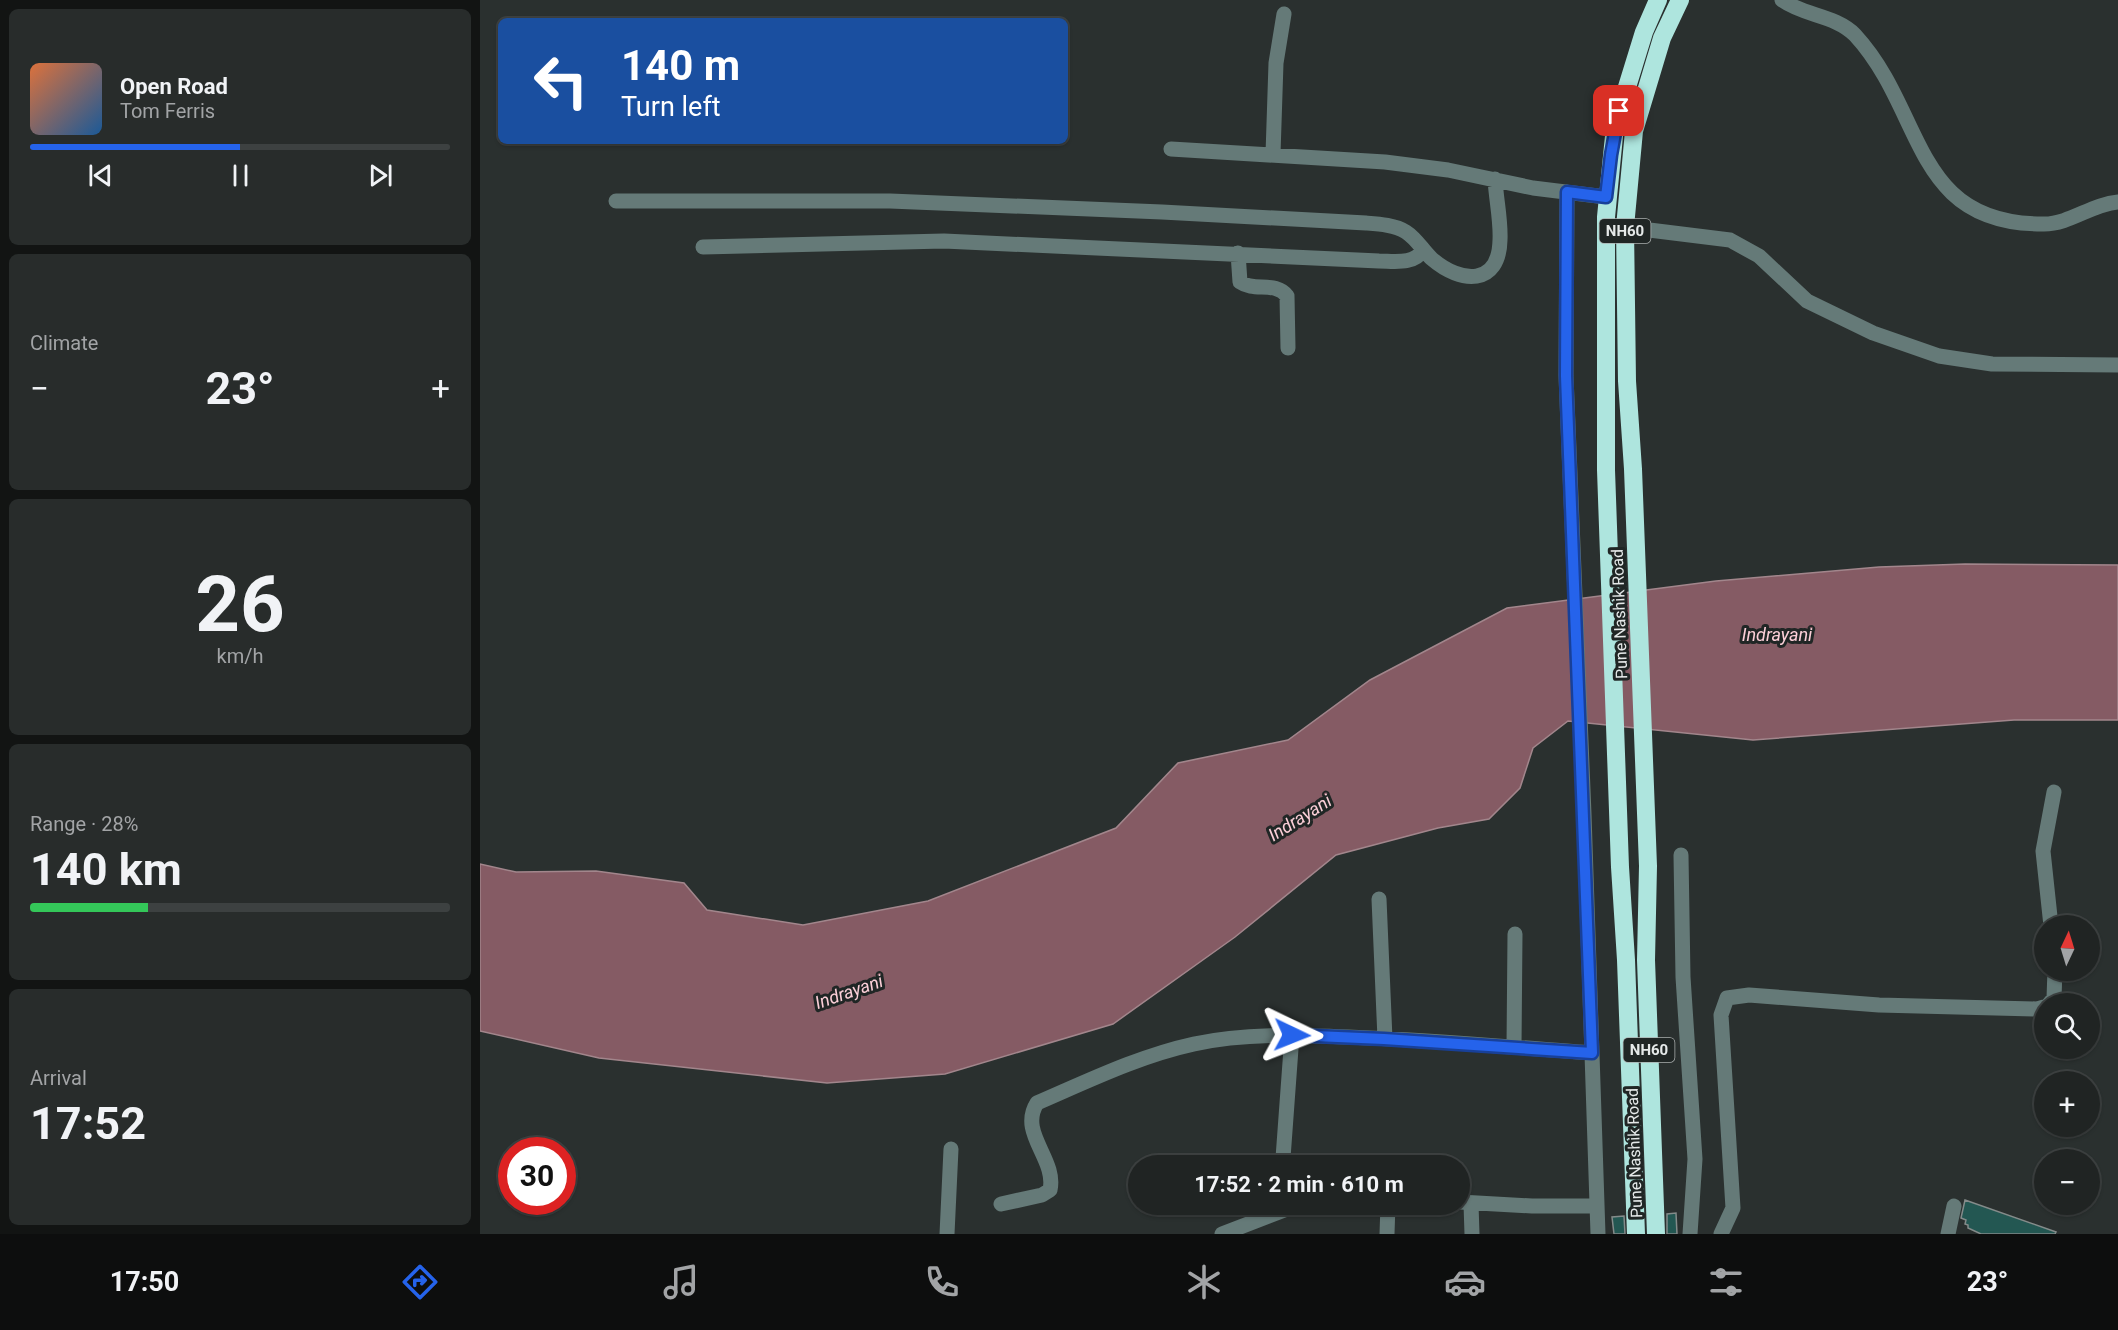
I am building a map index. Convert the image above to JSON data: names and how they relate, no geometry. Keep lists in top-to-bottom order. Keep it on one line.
{"streets":{"highway":["NH60","Pune Nashik Road"]},"water":["Indrayani"],"north":"top","page":{"turn":["140 m","Turn left"],"song":["Open Road","Tom Ferris"],"tile":["Climate",["26","km/h"],["Range · 28%","140 km"],["Arrival","17:52"]],"heat":["−","23°","+"],"map_buttons":["+","−"],"limit":"30","trip":"17:52 · 2 min · 610 m","tabs":["17:50","23°"]}}
